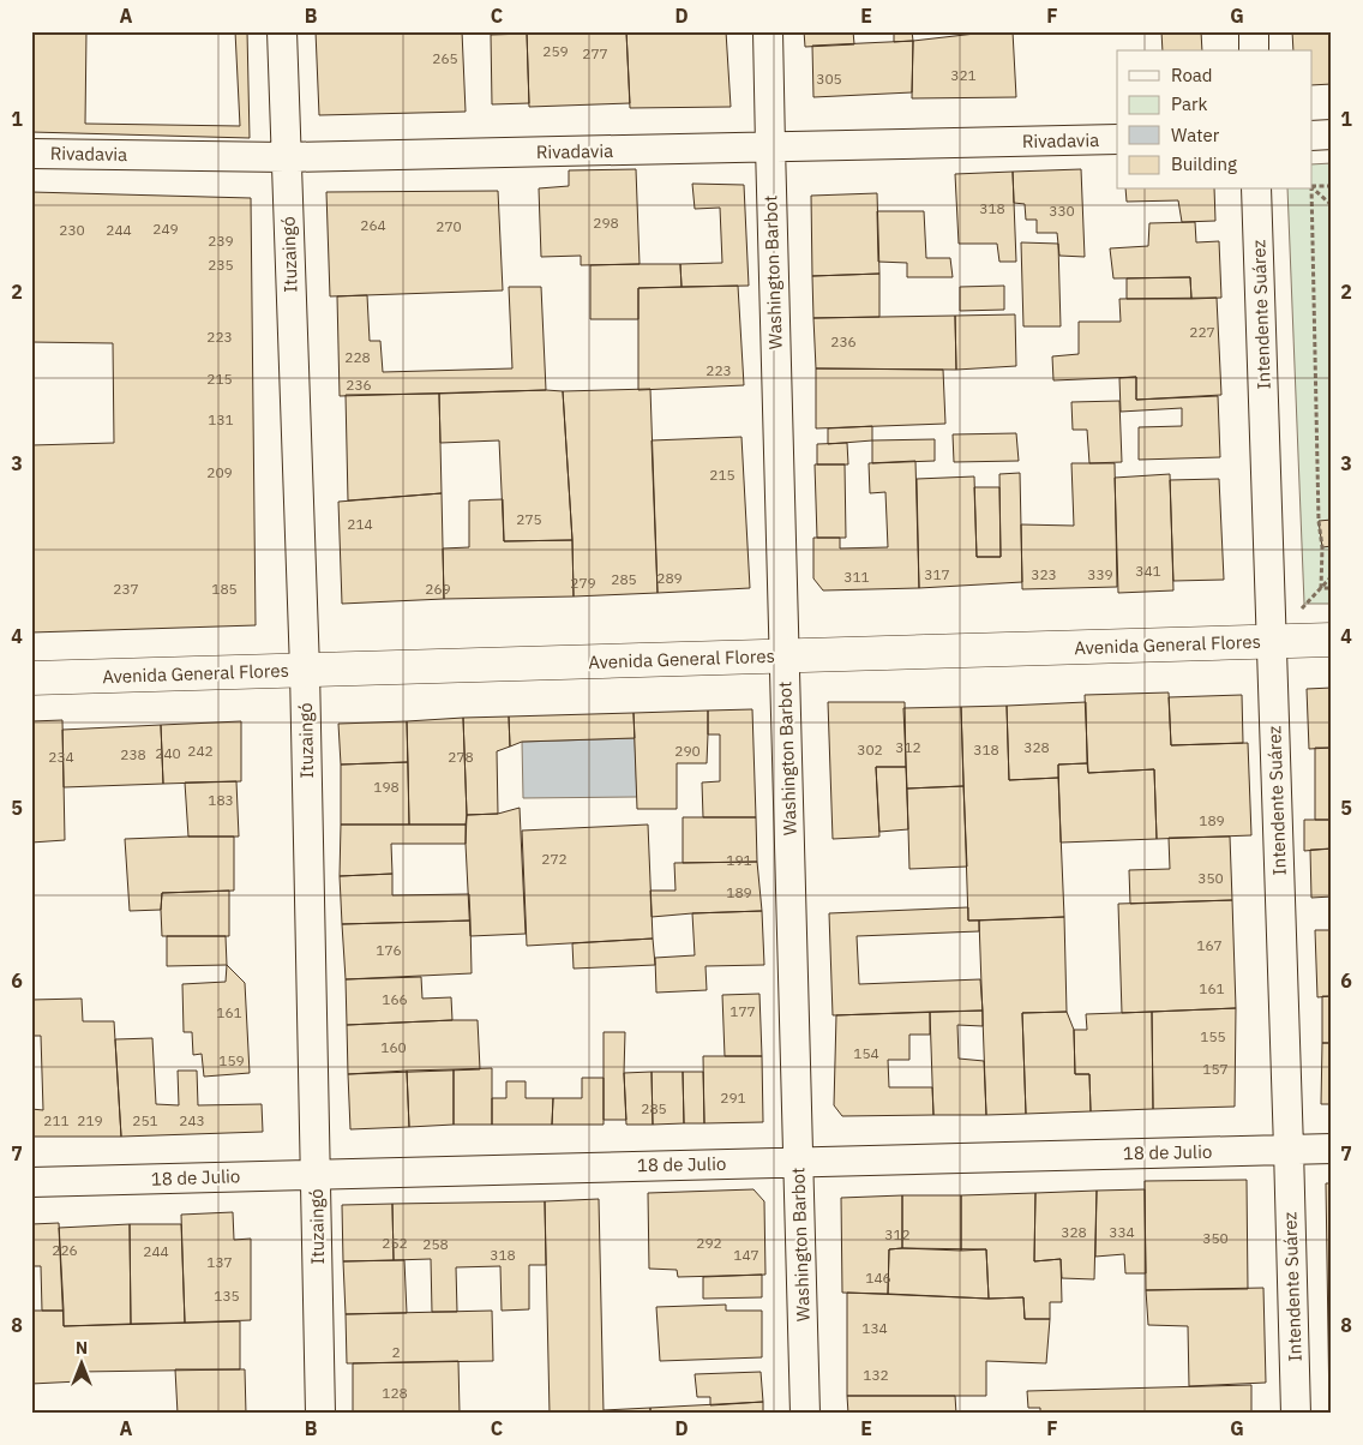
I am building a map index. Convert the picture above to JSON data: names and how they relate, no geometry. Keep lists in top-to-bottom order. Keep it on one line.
{"streets":{"street":["Rivadavia","Ituzaingó","Washington Barbot","Intendente Suárez","Avenida General Flores","18 de Julio"]},"crossings":[["Rivadavia","Ituzaingó"],["Rivadavia","Washington Barbot"],["Ituzaingó","Avenida General Flores"],["Ituzaingó","18 de Julio"],["Washington Barbot","Avenida General Flores"],["Washington Barbot","18 de Julio"],["Intendente Suárez","Avenida General Flores"],["Intendente Suárez","18 de Julio"]],"house_numbers":["259","277","265","321","305","318","330","298","264","270","249","230","244","239","235","227","223","236","228","223","215","236","131","209","215","275","214","341","317","323","339","311","289","285","279","237","185","269","312","328","302","318","242","290","240","238","234","278","198","183","189","272","191","350","189","167","176","161","166","177","161","155","160","154","159","157","291","285","211","219","251","243","328","334","312","350","252","292","258","226","244","318","147","137","146","135","134","2","132","128"],"legend":["Road","Park","Water","Building"],"north":"top","grid":{"columns":["A","B","C","D","E","F","G"],"rows":["1","2","3","4","5","6","7","8"]}}
